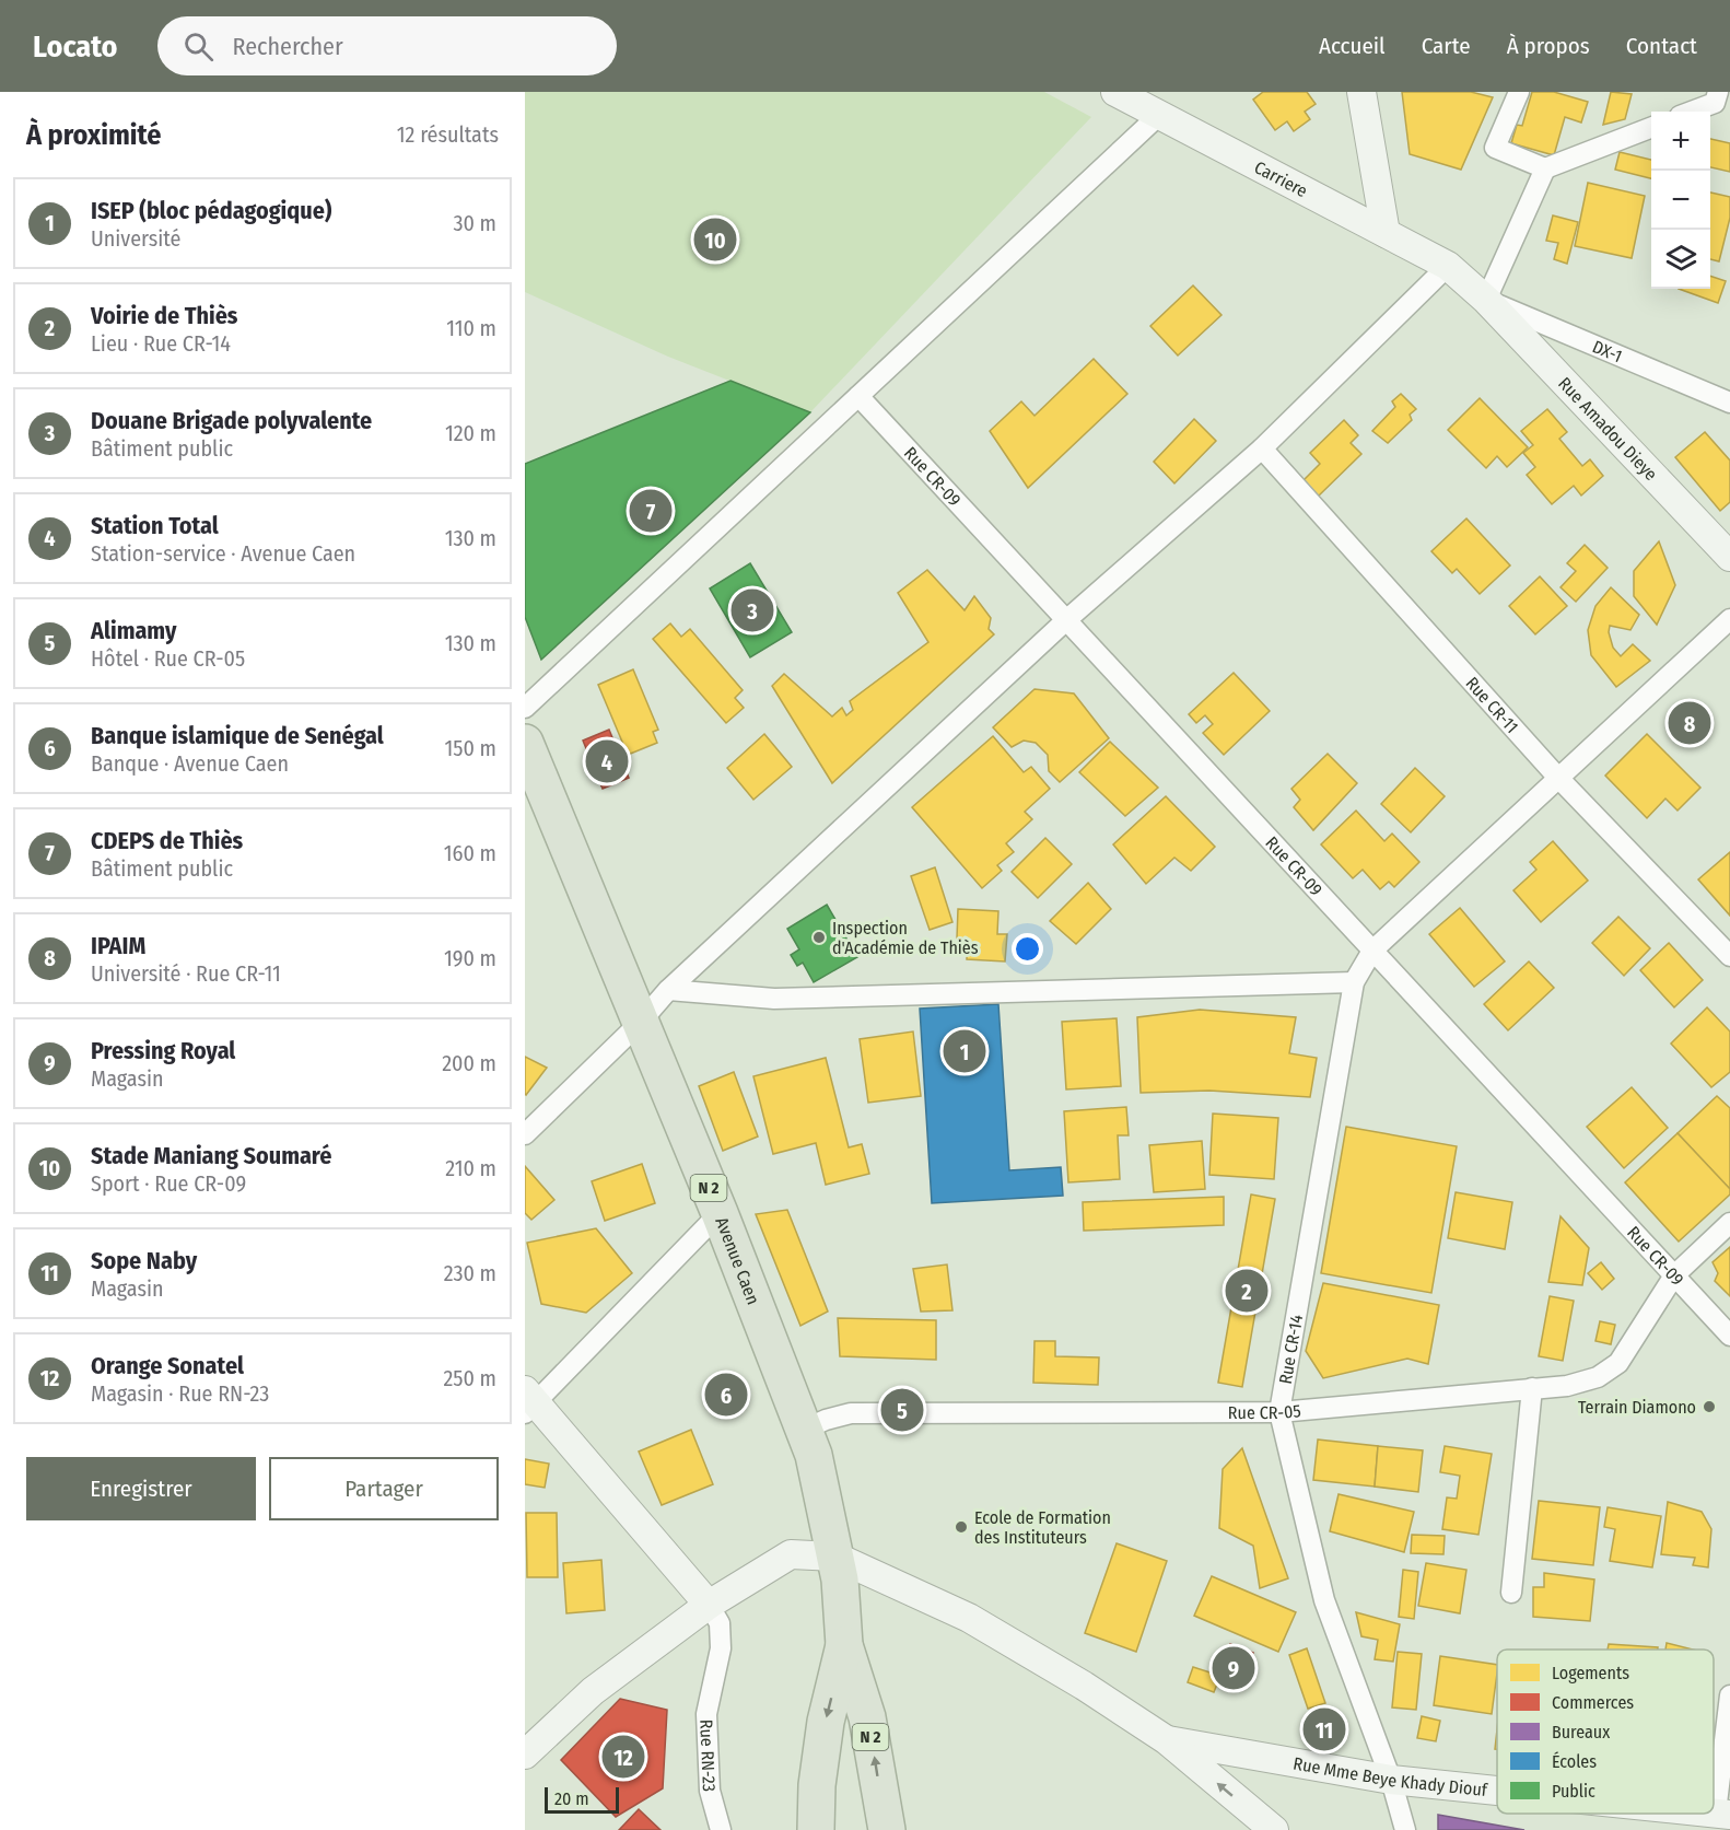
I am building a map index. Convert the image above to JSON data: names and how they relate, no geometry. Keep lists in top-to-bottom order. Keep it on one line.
{"streets":{"highway":["N 2","Avenue Caen"],"street":["Carriere","DX-1","Rue Amadou Dieye","Rue CR-09","Rue CR-11","Rue CR-14","Rue CR-05","Rue RN-23","Rue Mme Beye Khady Diouf"]},"crossings":[["Carriere","Rue Amadou Dieye"],["DX-1","Rue Amadou Dieye"],["Rue CR-09","Rue CR-14"],["Rue CR-09","Rue CR-05"],["Rue CR-11","Rue CR-14"],["Avenue Caen","Rue CR-05"],["Rue CR-14","Rue CR-05"],["Rue CR-14","Rue Mme Beye Khady Diouf"]],"places":["Inspection d'Académie de Thiès","Terrain Diamono","Ecole de Formation des Instituteurs"],"legend":["Logements","Commerces","Bureaux","Écoles","Public"],"scale_bar":"20 m","page":{"header":"Locato","search":"Rechercher","nav":["Accueil","Carte","À propos","Contact"],"heading":["À proximité","12 résultats"],"map_buttons":["+","−"],"list":[{"mark":"1","name":"ISEP (bloc pédagogique)","note":"Université","value":"30 m"},{"mark":"2","name":"Voirie de Thiès","note":"Lieu · Rue CR-14","value":"110 m"},{"mark":"3","name":"Douane Brigade polyvalente","note":"Bâtiment public","value":"120 m"},{"mark":"4","name":"Station Total","note":"Station-service · Avenue Caen","value":"130 m"},{"mark":"5","name":"Alimamy","note":"Hôtel · Rue CR-05","value":"130 m"},{"mark":"6","name":"Banque islamique de Senégal","note":"Banque · Avenue Caen","value":"150 m"},{"mark":"7","name":"CDEPS de Thiès","note":"Bâtiment public","value":"160 m"},{"mark":"8","name":"IPAIM","note":"Université · Rue CR-11","value":"190 m"},{"mark":"9","name":"Pressing Royal","note":"Magasin","value":"200 m"},{"mark":"10","name":"Stade Maniang Soumaré","note":"Sport · Rue CR-09","value":"210 m"},{"mark":"11","name":"Sope Naby","note":"Magasin","value":"230 m"},{"mark":"12","name":"Orange Sonatel","note":"Magasin · Rue RN-23","value":"250 m"}],"pins":["10","7","3","8","4","1","2","6","5","9","11","12"],"buttons":["Enregistrer","Partager"],"scale":"20 m"}}
